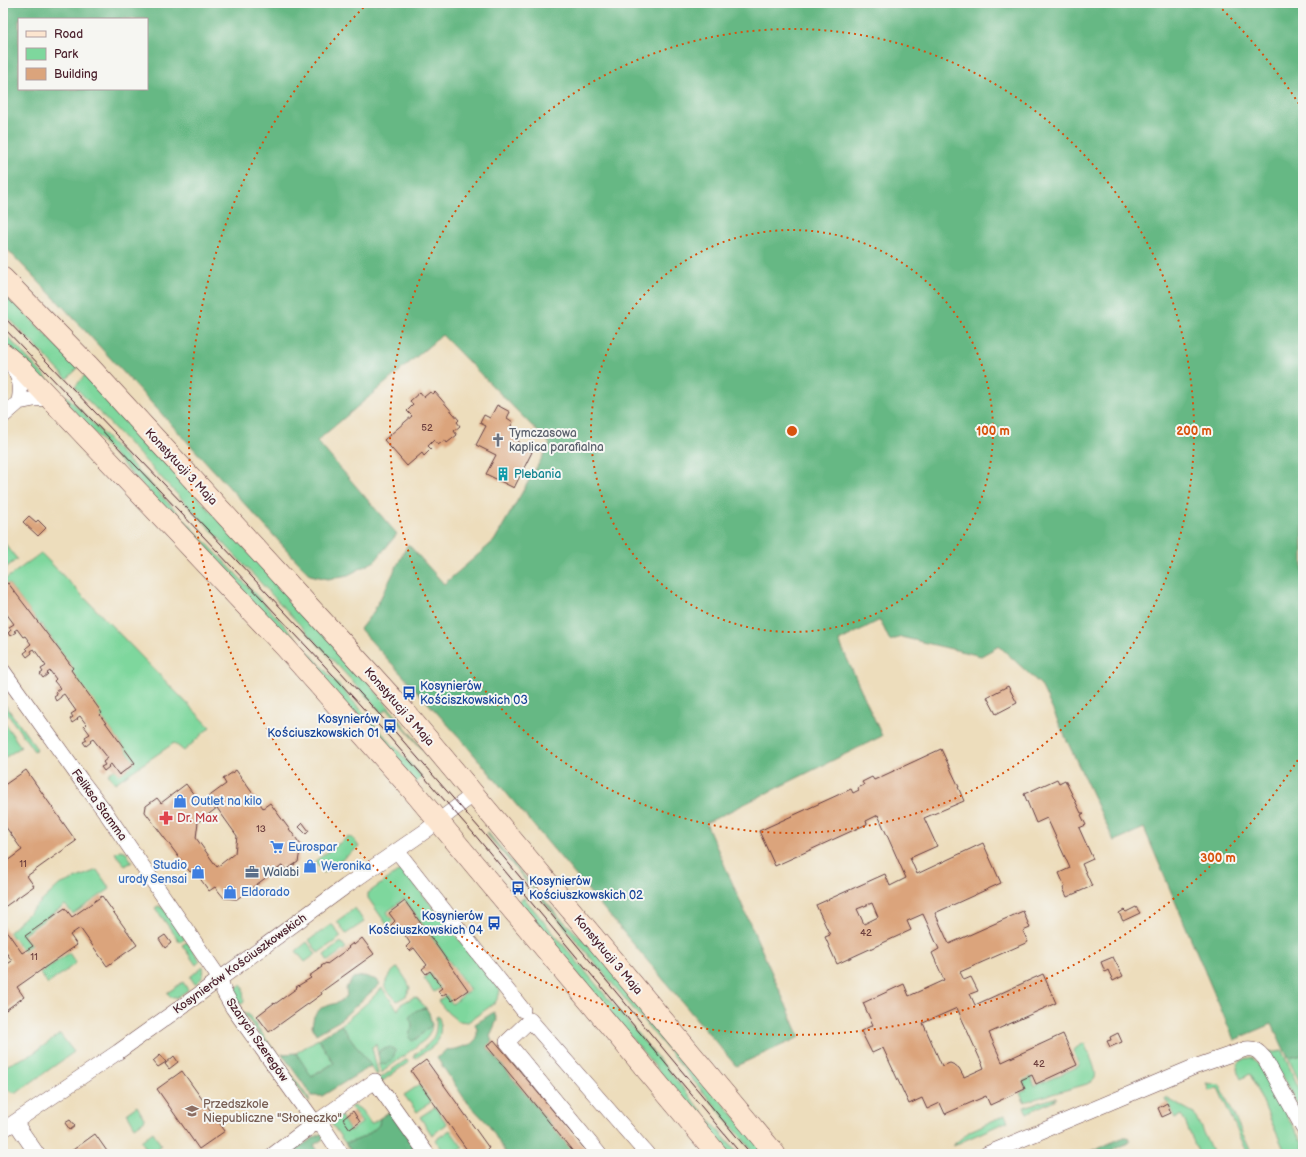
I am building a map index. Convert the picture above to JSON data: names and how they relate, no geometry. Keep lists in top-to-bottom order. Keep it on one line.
{"streets":{"street":["Konstytucji 3 Maja","Feliksa Stamma","Kosynierów Kościuszkowskich","Szarych Szeregów"]},"crossings":[["Konstytucji 3 Maja","Kosynierów Kościuszkowskich"],["Feliksa Stamma","Kosynierów Kościuszkowskich"],["Feliksa Stamma","Szarych Szeregów"],["Kosynierów Kościuszkowskich","Szarych Szeregów"]],"places":{"church":["Tymczasowa kaplica parafialna"],"building":["Plebania"],"bus stop":["Kosynierów Kościszkowskich 03","Kosynierów Kościuszkowskich 01","Kosynierów Kościuszkowskich 02","Kosynierów Kościuszkowskich 04"],"shop":["Outlet na kilo","Weronika","Studio urody Sensai","Eldorado"],"pharmacy":["Dr. Max"],"supermarket":["Eurospar"],"office":["Walabi"],"school or university":["Przedszkole Niepubliczne \"Słoneczko\""]},"house_numbers":["52","13","11","42","11","42"],"legend":["Road","Park","Building"],"rings":["100 m","200 m","300 m"]}
